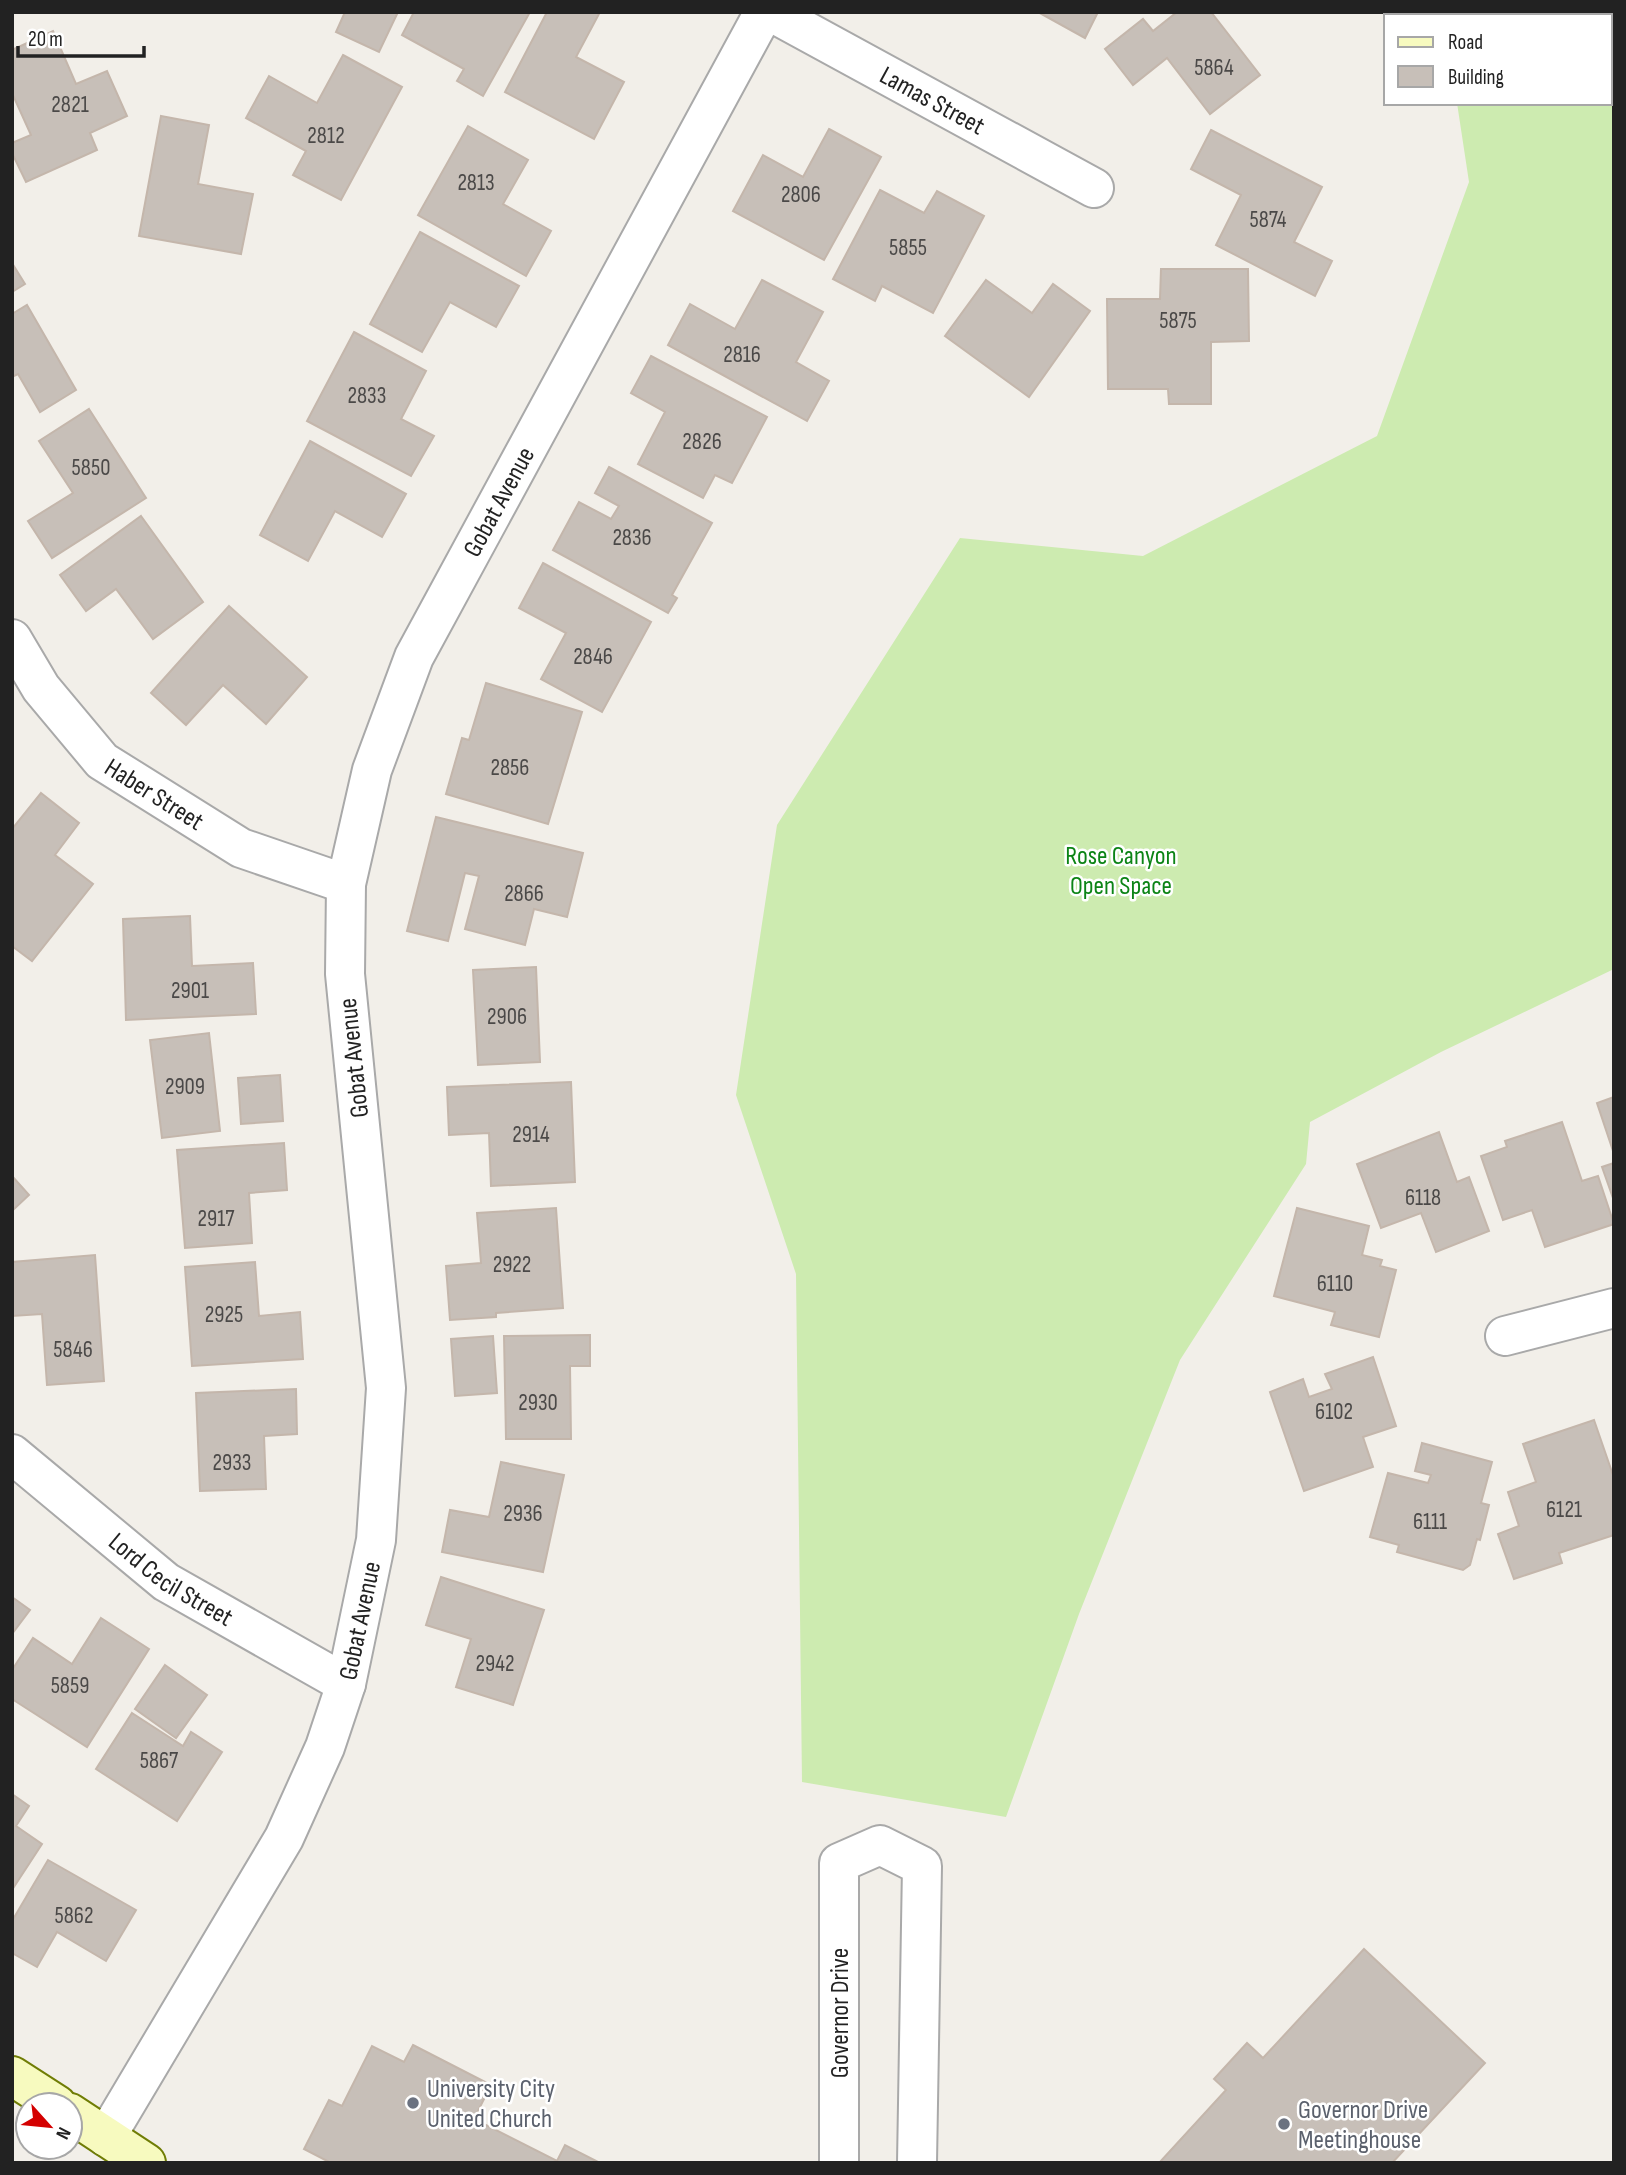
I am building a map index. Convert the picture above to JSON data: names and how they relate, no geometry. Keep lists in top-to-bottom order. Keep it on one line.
{"streets":{"street":["Lamas Street","Gobat Avenue","Haber Street","Lord Cecil Street","Governor Drive"]},"crossings":[["Gobat Avenue","Haber Street"],["Gobat Avenue","Lord Cecil Street"]],"parks":["Rose Canyon Open Space"],"places":["University City United Church","Governor Drive Meetinghouse"],"house_numbers":["5864","2821","2812","2813","2806","5874","5855","5875","2816","2833","2826","5850","2836","2846","2856","2866","2901","2906","2909","2914","6118","2917","2922","6110","2925","5846","2930","6102","2933","6121","2936","6111","2942","5859","5867","5862"],"legend":["Road","Building"],"scale_bar":"20 m","north":"bottom right"}
